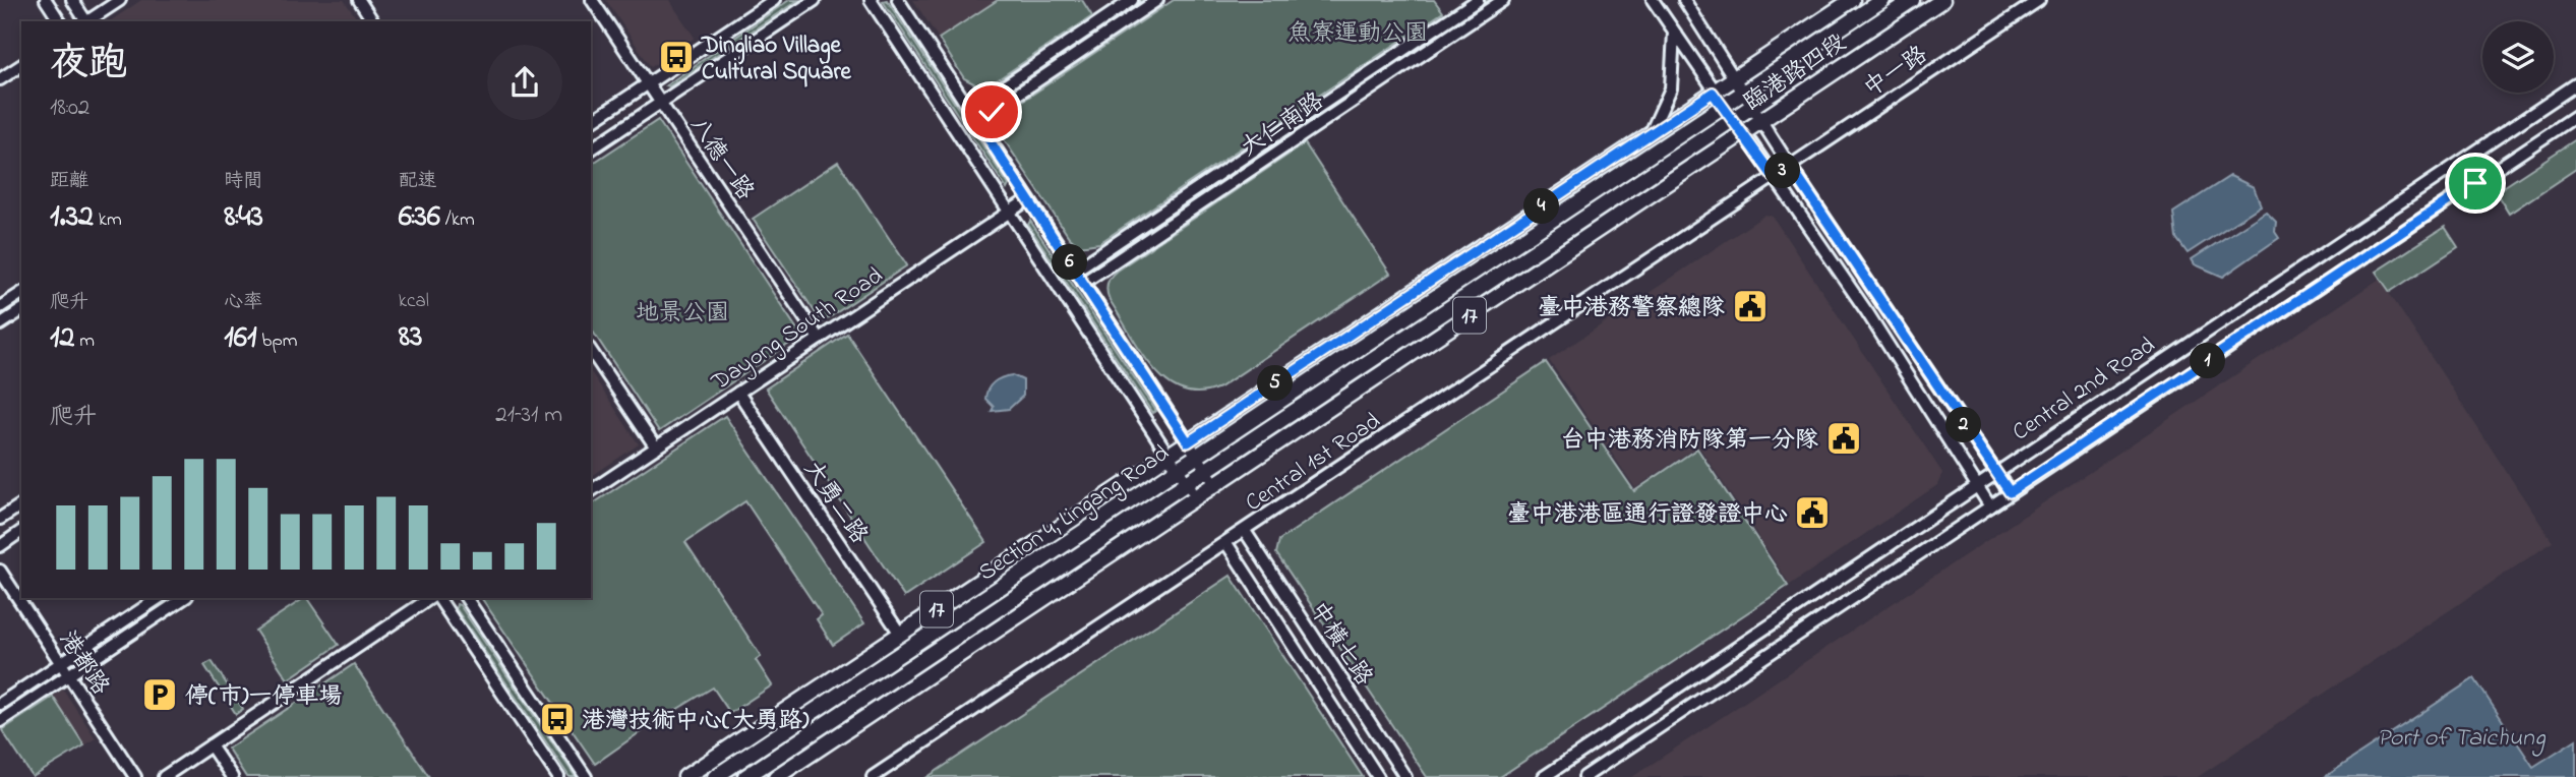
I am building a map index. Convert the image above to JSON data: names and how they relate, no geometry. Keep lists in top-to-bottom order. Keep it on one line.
{"streets":{"main road":["臨港路四段","17","Section 4, Lingang Road"],"street":["中一路","大仁南路","八德一路","Dayong South Road","Central 2nd Road","Central 1st Road","大勇二路","中橫七路","港都路"]},"crossings":[["中一路","Central 1st Road"],["臨港路四段","17"],["臨港路四段","Section 4, Lingang Road"],["八德一路","Dayong South Road"],["Dayong South Road","大勇二路"],["Central 1st Road","中橫七路"],["大勇二路","Section 4, Lingang Road"]],"water":["Port of Taichung"],"parks":["魚寮運動公園","地景公園"],"places":{"bus stop":["Dingliao Village Cultural Square","港灣技術中心(大勇路)"],"public building":["臺中港務警察總隊","台中港務消防隊第一分隊","臺中港港區通行證發證中心"],"parking":["停(市)一停車場"]},"page":{"heading":["夜跑","18:02"],"stats":[["距離","1.32 km"],["時間","8:43"],["配速","6:36 /km"],["爬升","12 m"],["心率","161 bpm"],["kcal","83"]],"pins":["3","4","6","1","5","2"],"chart":["爬升","21–31 m"]}}
